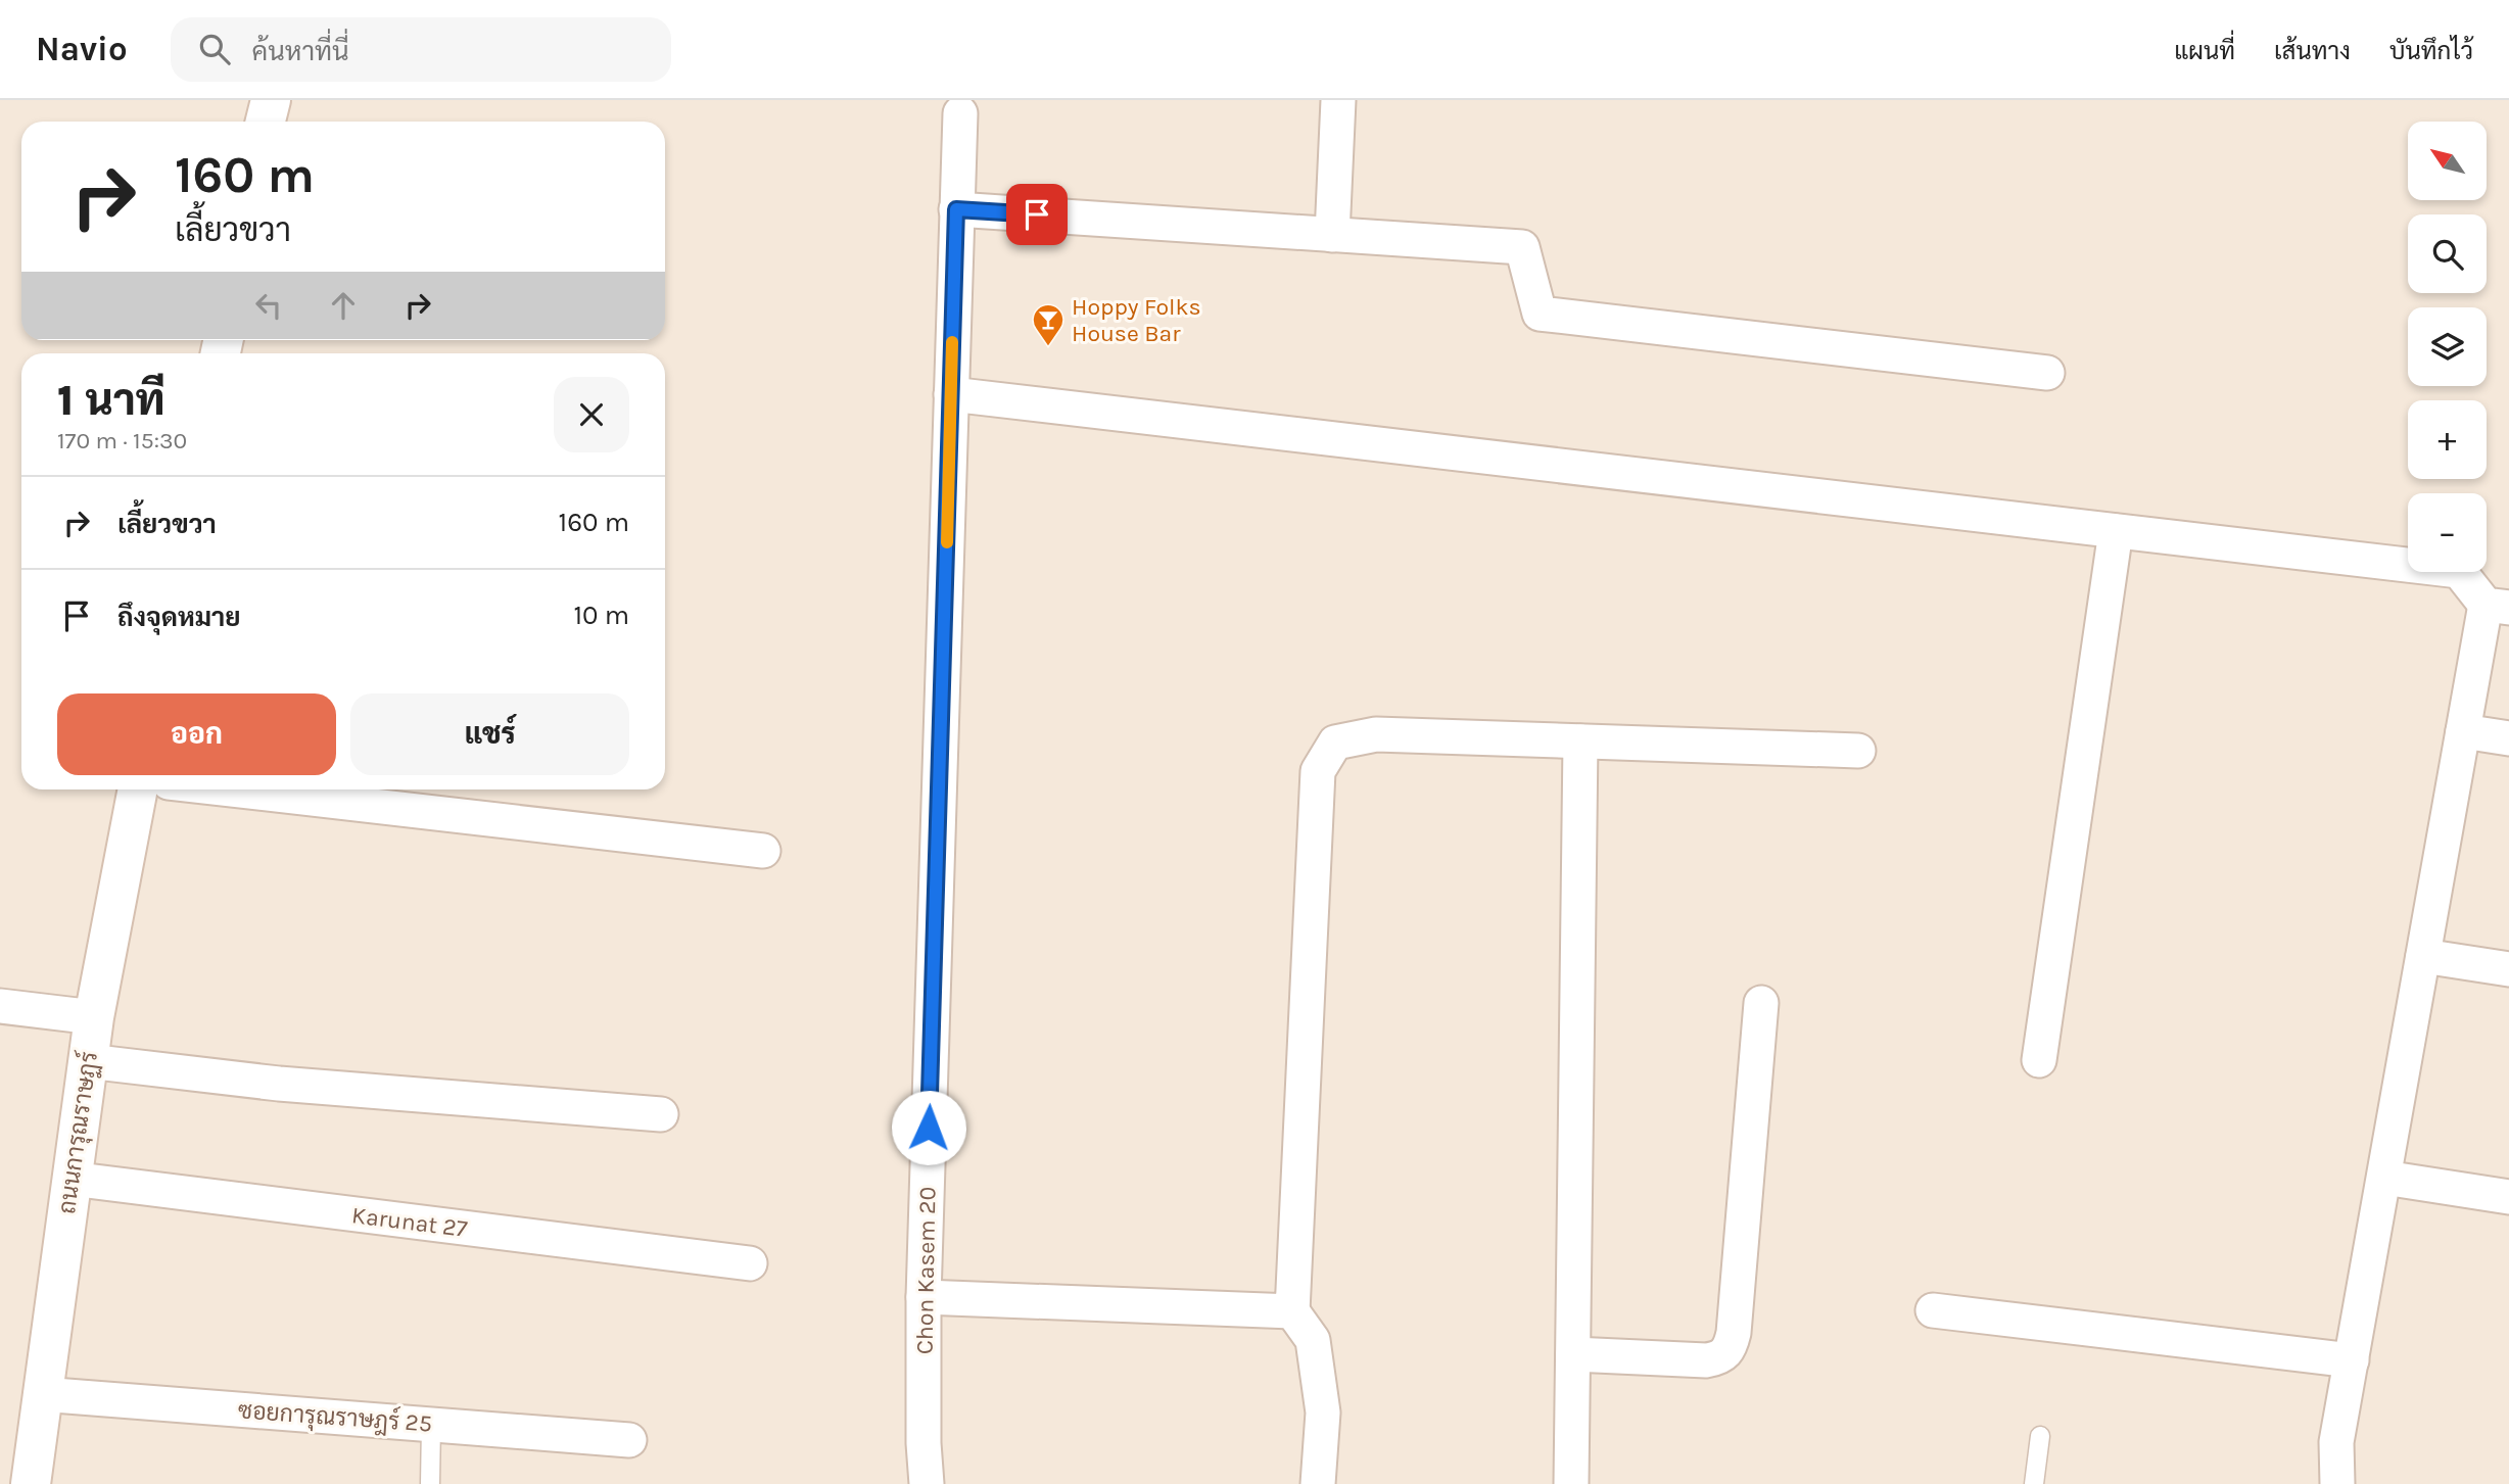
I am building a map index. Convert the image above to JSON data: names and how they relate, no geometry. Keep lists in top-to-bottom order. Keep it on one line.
{"streets":{"street":["ถนนการุณราษฏร์","Karunat 27","Chon Kasem 20","ซอยการุณราษฎร์ 25"]},"crossings":[["ถนนการุณราษฏร์","Karunat 27"],["ถนนการุณราษฏร์","ซอยการุณราษฎร์ 25"]],"places":{"bar":["Hoppy Folks House Bar"]},"north":"top left","page":{"header":"Navio","search":"ค้นหาที่นี่","nav":["แผนที่","เส้นทาง","บันทึกไว้"],"map_buttons":["+","−"],"turn":["160 m","เลี้ยวขวา"],"heading":["1 นาที","170 m · 15:30"],"list":[{"name":"เลี้ยวขวา","value":"160 m"},{"name":"ถึงจุดหมาย","value":"10 m"}],"buttons":["ออก","แชร์"]}}
